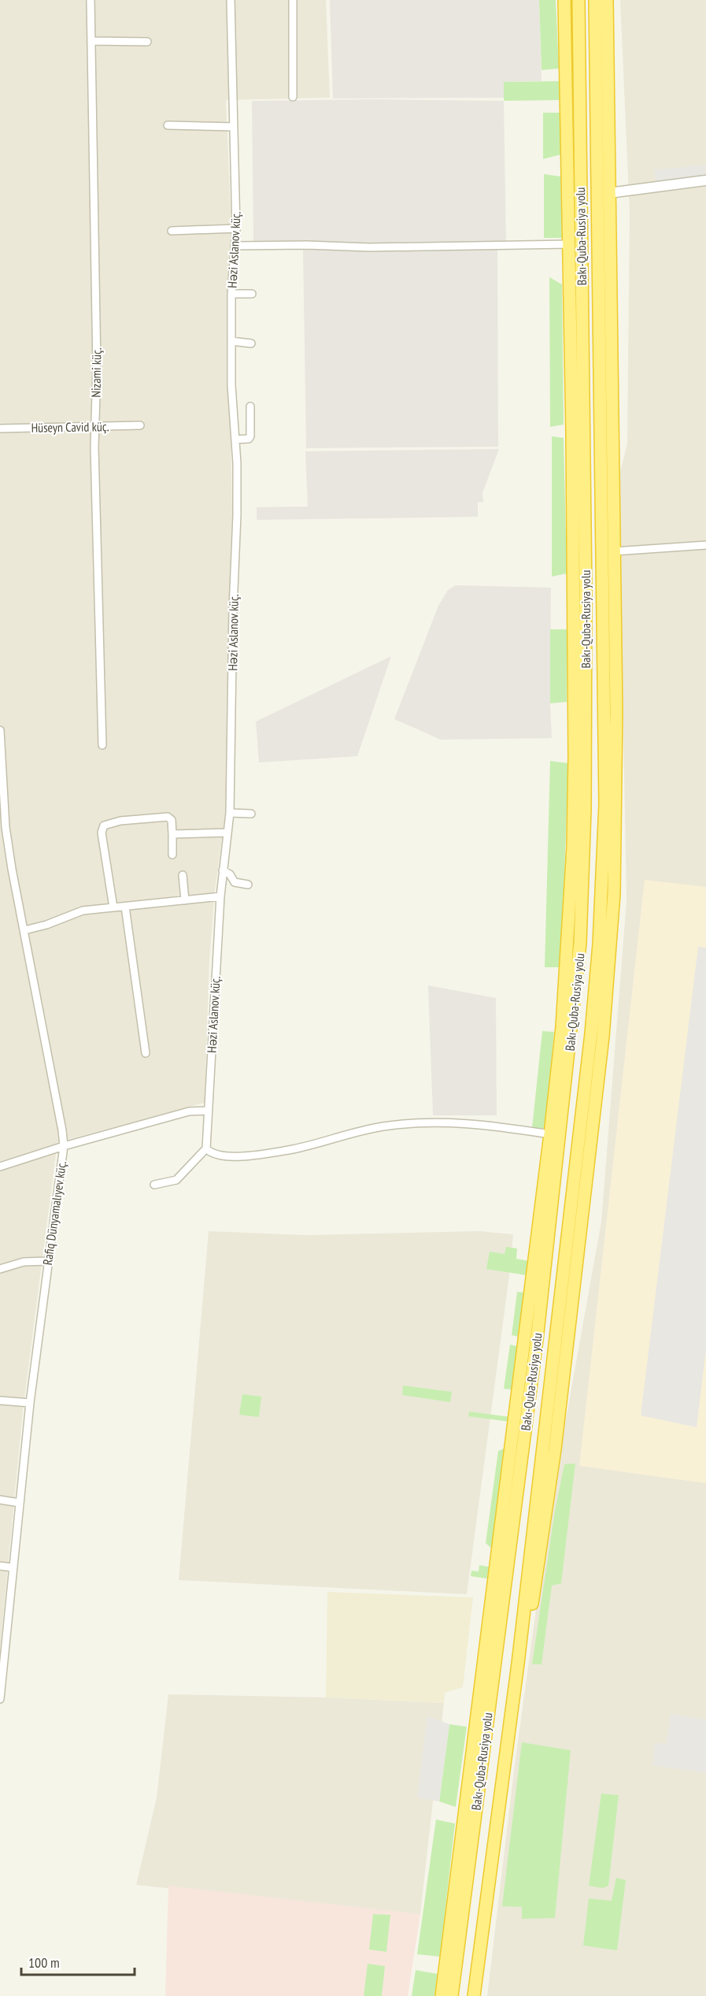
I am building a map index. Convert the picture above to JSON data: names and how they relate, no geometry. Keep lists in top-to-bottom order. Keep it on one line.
{"streets":{"highway":["Bakı-Quba-Rusiya yolu"],"street":["Həzi Aslanov küç.","Nizami küç.","Hüseyn Cavid küç.","Rafiq Dünyamalıyev küç."]},"crossings":[["Nizami küç.","Hüseyn Cavid küç."]],"scale_bar":"100 m"}
